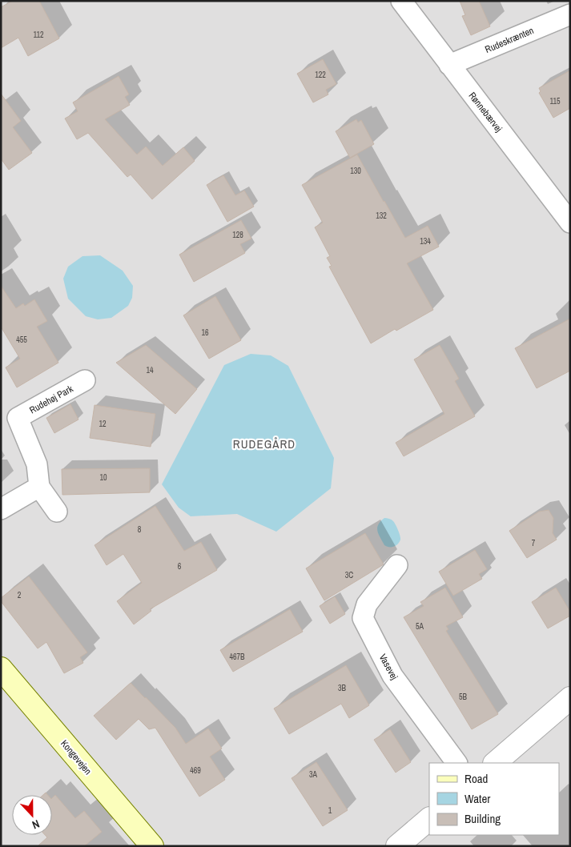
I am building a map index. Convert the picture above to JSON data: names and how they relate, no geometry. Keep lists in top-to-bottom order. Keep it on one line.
{"streets":{"main road":["Kongevejen"],"street":["Rudeskrænten","Rønnebærvej","Rudehøj Park","Vasevej"]},"crossings":[["Rudeskrænten","Rønnebærvej"]],"districts":["RUDEGÅRD"],"house_numbers":["112","122","115","130","132","128","134","16","455","14","12","10","8","7","6","3C","2","5A","467B","3B","5B","469","3A","1"],"legend":["Road","Water","Building"],"north":"bottom"}
